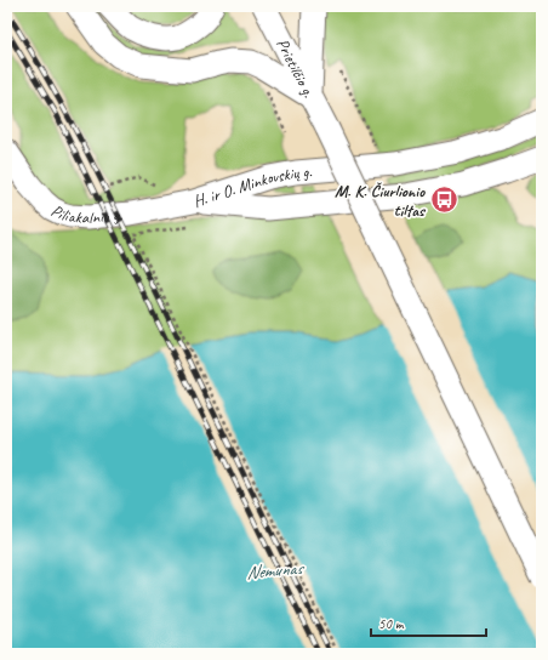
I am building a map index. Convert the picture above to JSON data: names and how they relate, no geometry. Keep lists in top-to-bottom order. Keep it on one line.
{"streets":{"main road":["Prietilčio g.","H. ir O. Minkovskių g.","Piliakalnio g."]},"crossings":[["H. ir O. Minkovskių g.","Piliakalnio g."]],"water":["Nemunas"],"places":{"bus stop":["M. K. Čiurlionio tiltas"]},"scale_bar":"50 m"}
